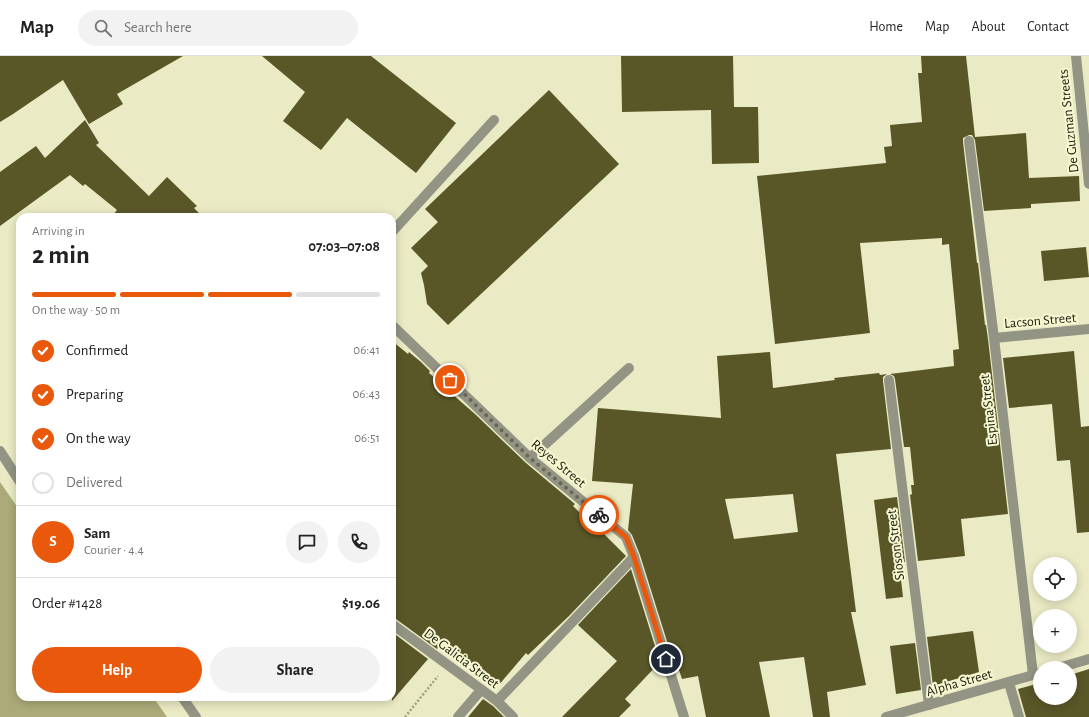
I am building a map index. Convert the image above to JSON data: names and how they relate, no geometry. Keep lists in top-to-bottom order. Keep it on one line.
{"streets":{"street":["De Guzman Streets","Lacson Street","Espina Street","Reyes Street","Sioson Street","De Galicia Street","Alpha Street"]},"crossings":[["Lacson Street","Espina Street"],["Sioson Street","Alpha Street"]],"page":{"header":"Map","search":"Search here","nav":["Home","Map","About","Contact"],"heading":["2 min","Arriving in","07:03–07:08"],"panel":["Sam","Courier · 4.4","Order #1428","$19.06"],"bar":"On the way · 50 m","list":[["Confirmed","06:41"],["Preparing","06:43"],["On the way","06:51"],"Delivered"],"round":"S","map_buttons":["+","−"],"buttons":["Help","Share"]}}
